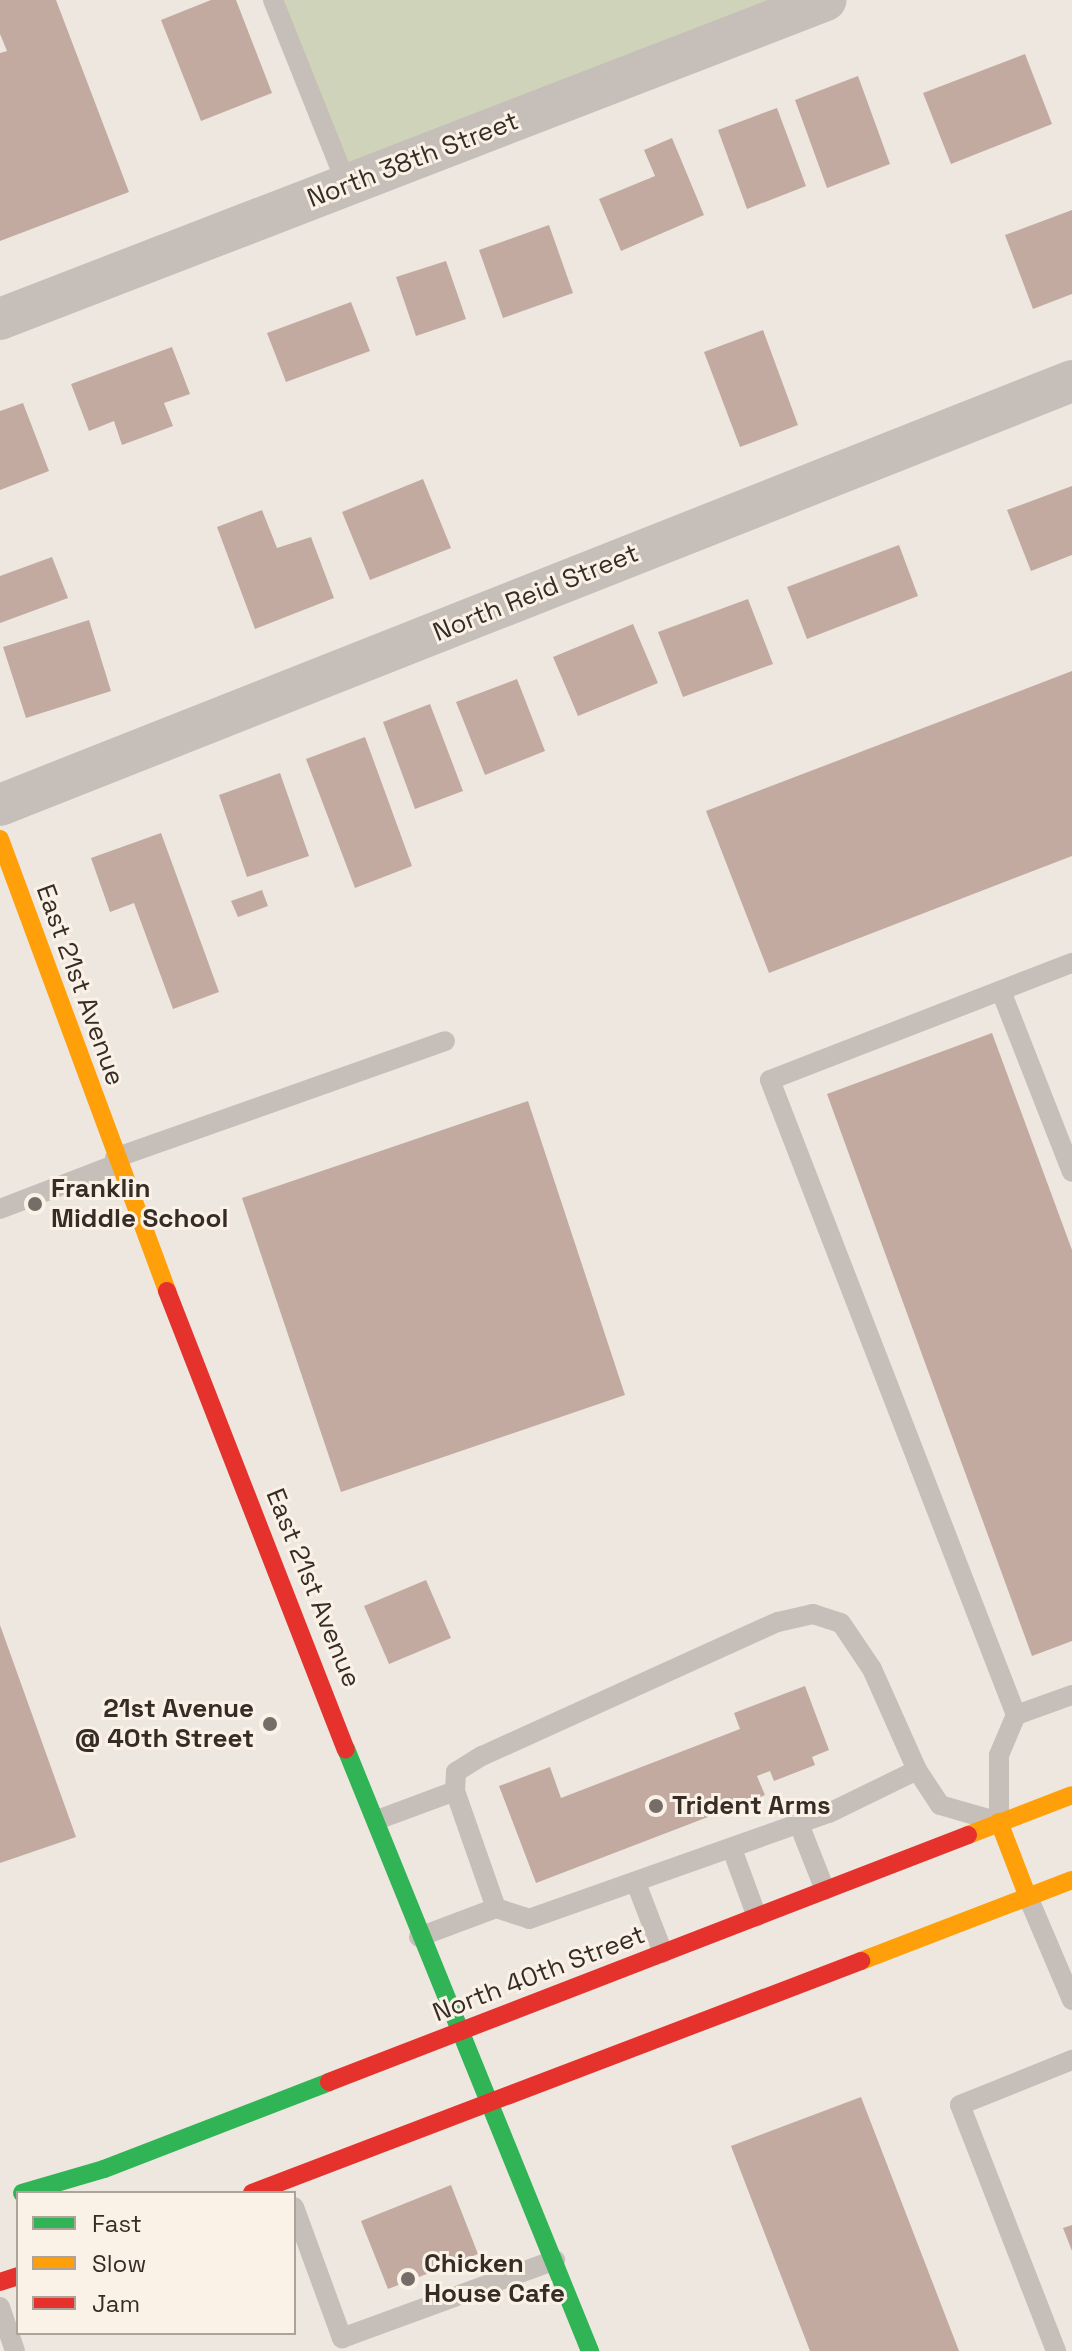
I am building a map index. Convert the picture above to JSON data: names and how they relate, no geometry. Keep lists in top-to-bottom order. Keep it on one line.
{"streets":{"main road":["East 21st Avenue","North 40th Street"],"street":["North 38th Street","North Reid Street"]},"crossings":[["East 21st Avenue","North 40th Street"]],"places":["Franklin Middle School","21st Avenue @ 40th Street","Trident Arms","Chicken House Cafe"],"legend":["Fast","Slow","Jam"]}
